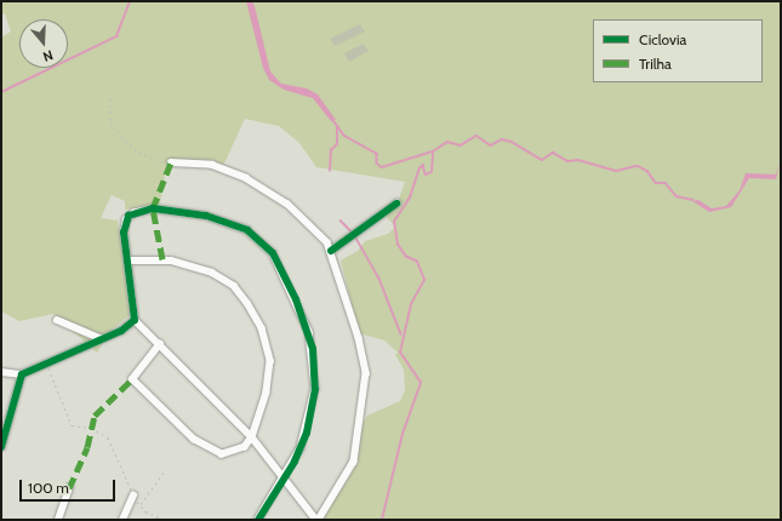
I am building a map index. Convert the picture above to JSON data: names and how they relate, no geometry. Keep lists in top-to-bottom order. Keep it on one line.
{"legend":["Ciclovia","Trilha"],"scale_bar":"100 m","north":"bottom"}
